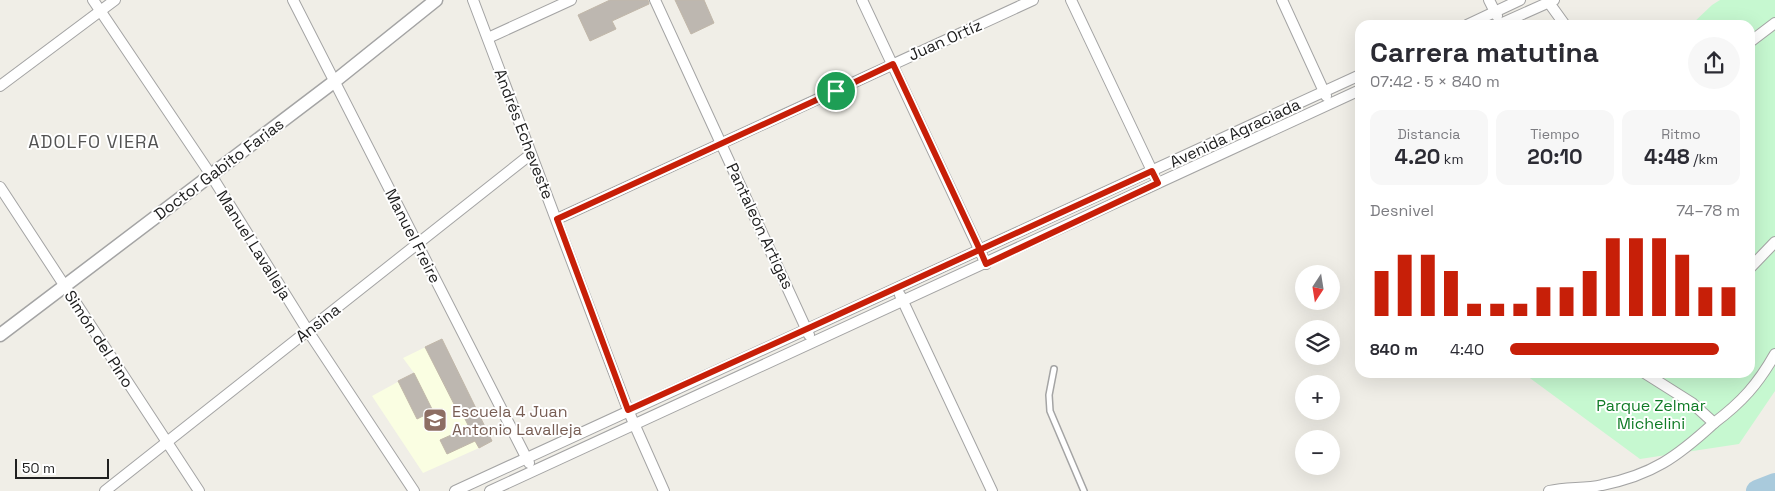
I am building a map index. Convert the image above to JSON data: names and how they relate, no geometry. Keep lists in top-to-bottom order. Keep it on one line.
{"streets":{"street":["Juan Ortíz","Avenida Agraciada","Andrés Echeveste","Doctor Gabito Farias","Pantaleón Artigas","Manuel Freire","Manuel Lavalleja","Ansina","Simón del Pino"]},"crossings":[["Juan Ortíz","Andrés Echeveste"],["Juan Ortíz","Pantaleón Artigas"],["Avenida Agraciada","Andrés Echeveste"],["Avenida Agraciada","Pantaleón Artigas"],["Avenida Agraciada","Manuel Freire"],["Andrés Echeveste","Ansina"],["Doctor Gabito Farias","Manuel Freire"],["Doctor Gabito Farias","Manuel Lavalleja"],["Doctor Gabito Farias","Simón del Pino"],["Manuel Freire","Ansina"],["Manuel Lavalleja","Ansina"],["Ansina","Simón del Pino"]],"districts":["ADOLFO VIERA"],"parks":["Parque Zelmar Michelini"],"places":{"school or university":["Escuela 4 Juan Antonio Lavalleja"]},"scale_bar":"50 m","north":"bottom","page":{"heading":["Carrera matutina","07:42 · 5 × 840 m"],"stats":[["Distancia","4.20 km"],["Tiempo","20:10"],["Ritmo","4:48 /km"]],"chart":["Desnivel","74–78 m"],"map_buttons":["+","−"],"list":[{"name":"840 m","note":"4:40"}],"scale":"50 m"}}
